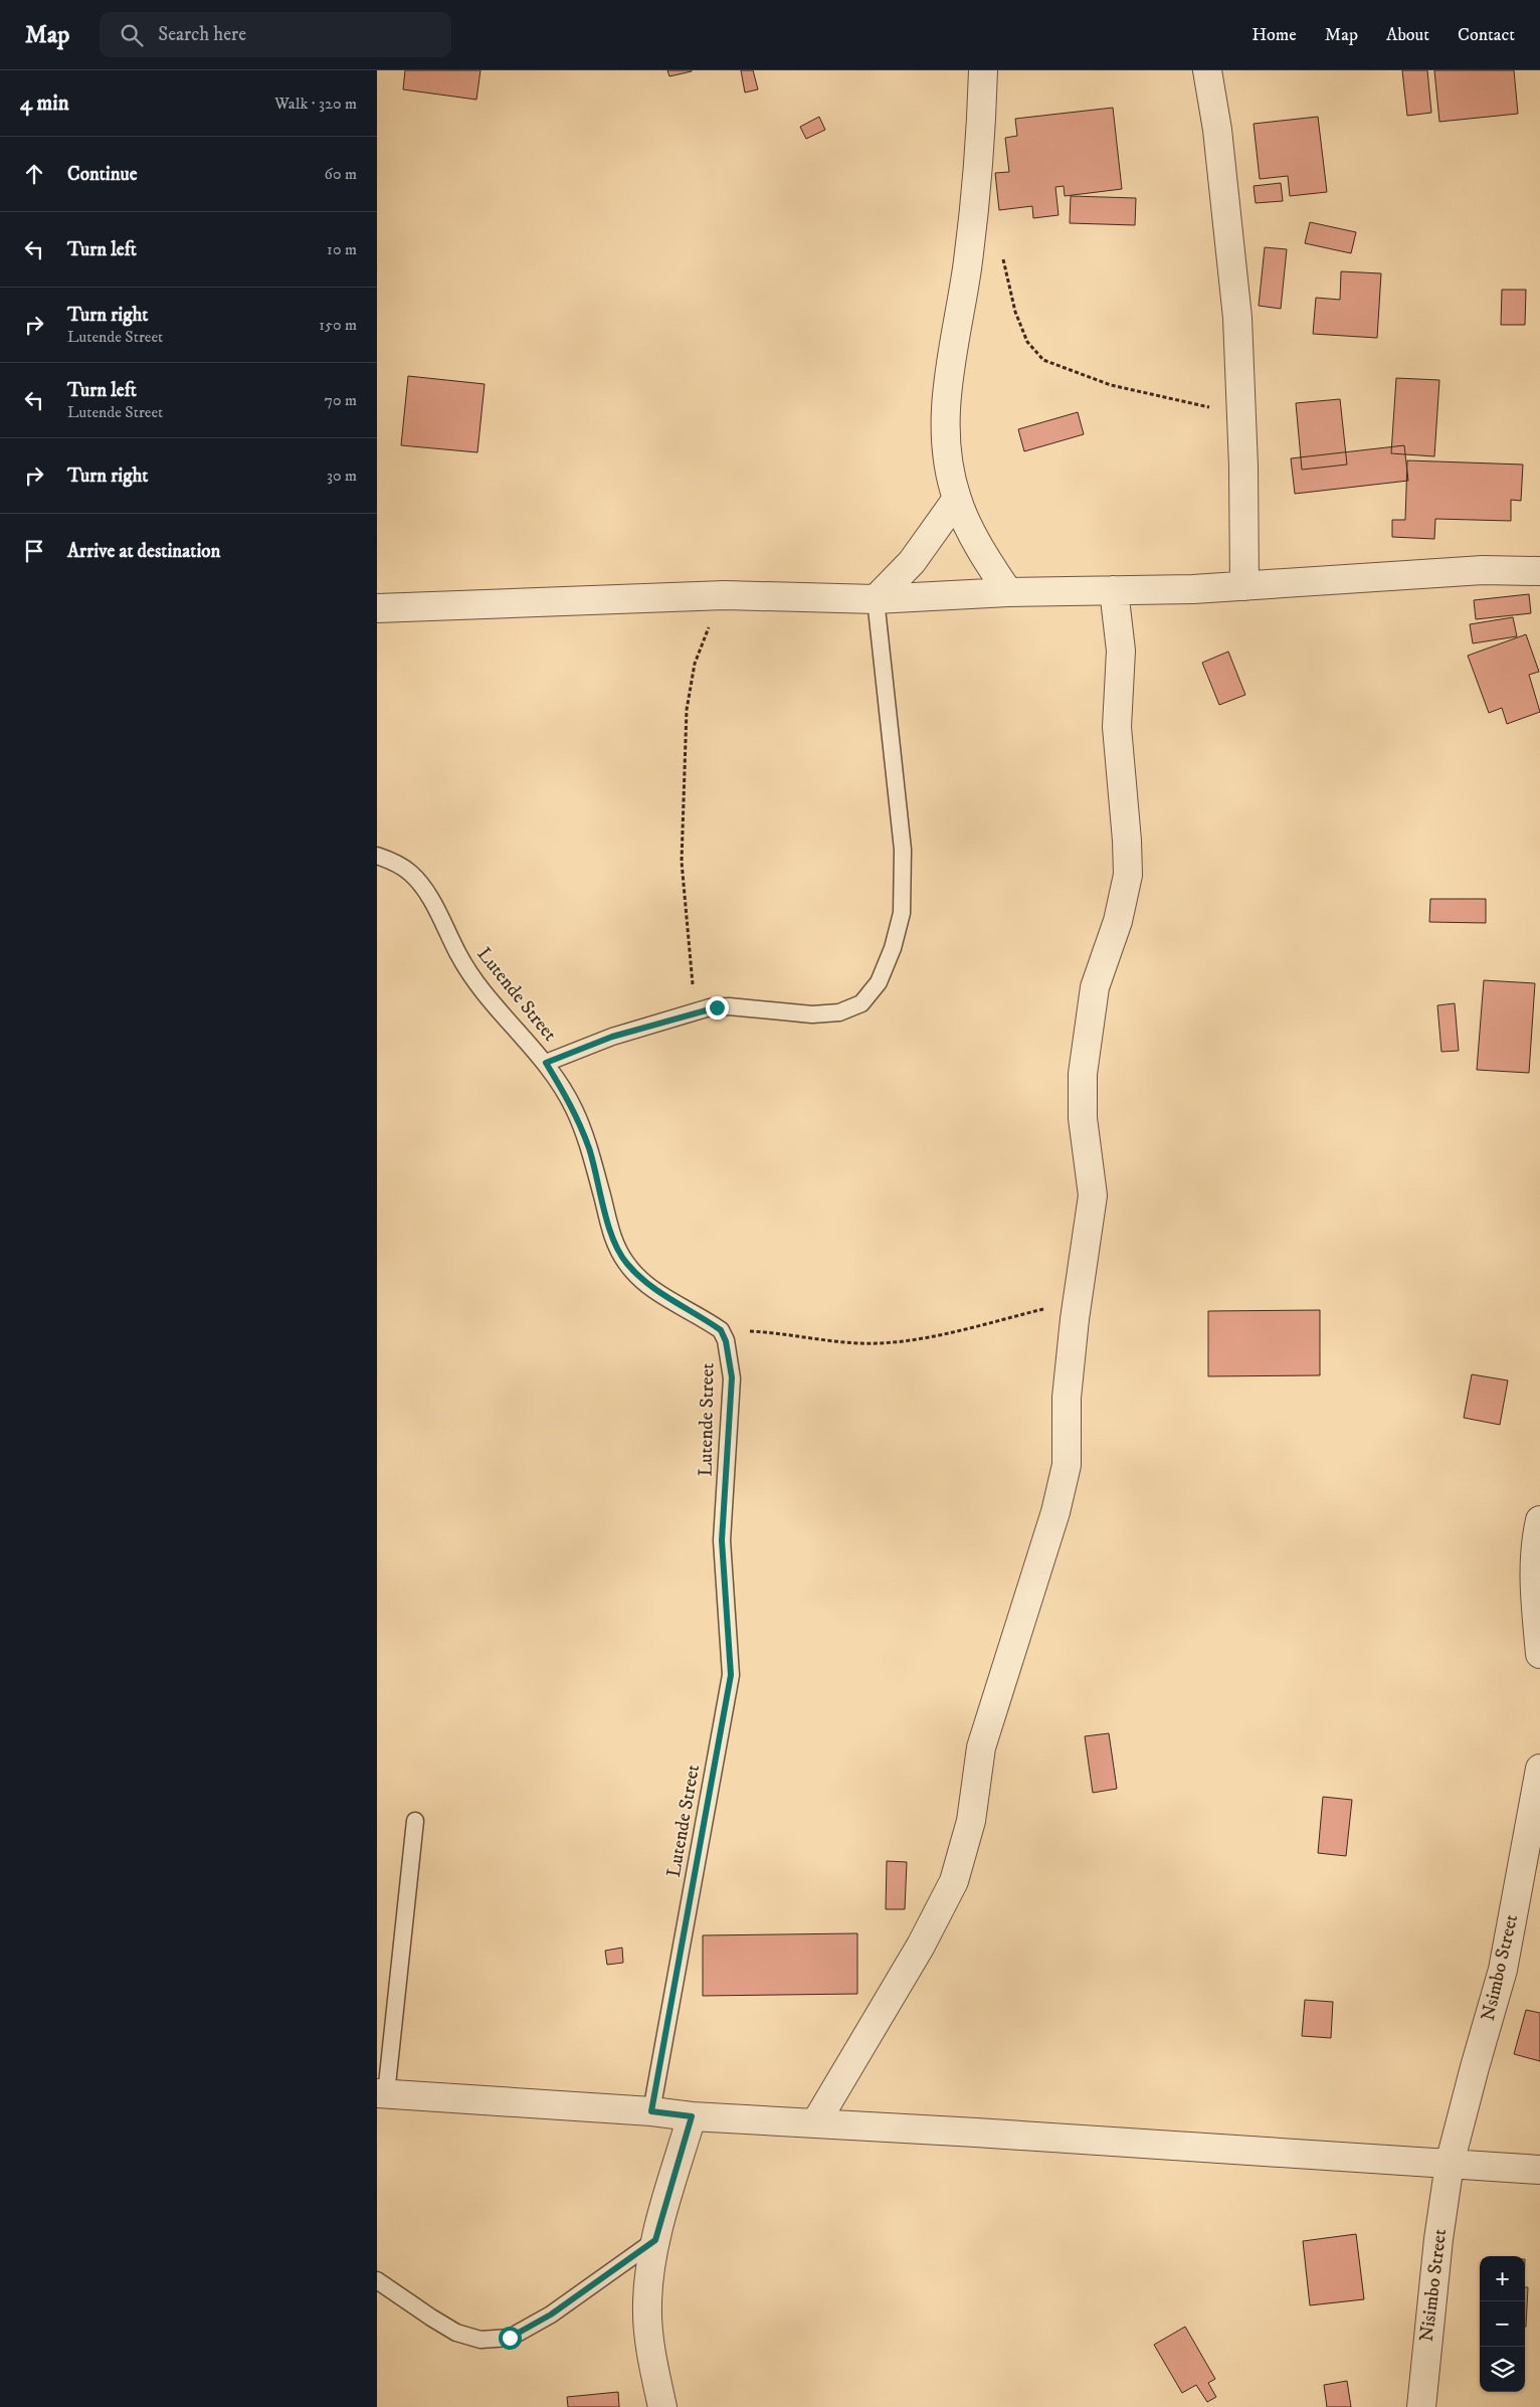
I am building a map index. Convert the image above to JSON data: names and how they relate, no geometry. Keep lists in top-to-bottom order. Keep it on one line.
{"streets":{"street":["Nsimbo Street","Nisimbo Street"],"lane":["Lutende Street"]},"crossings":[["Nsimbo Street","Nisimbo Street"]],"page":{"header":"Map","search":"Search here","nav":["Home","Map","About","Contact"],"heading":["4 min","Walk · 320 m"],"list":[["Continue","60 m"],["Turn left","10 m"],["Turn right","Lutende Street","150 m"],["Turn left","Lutende Street","70 m"],["Turn right","30 m"],"Arrive at destination"],"map_buttons":["+","−"]}}
